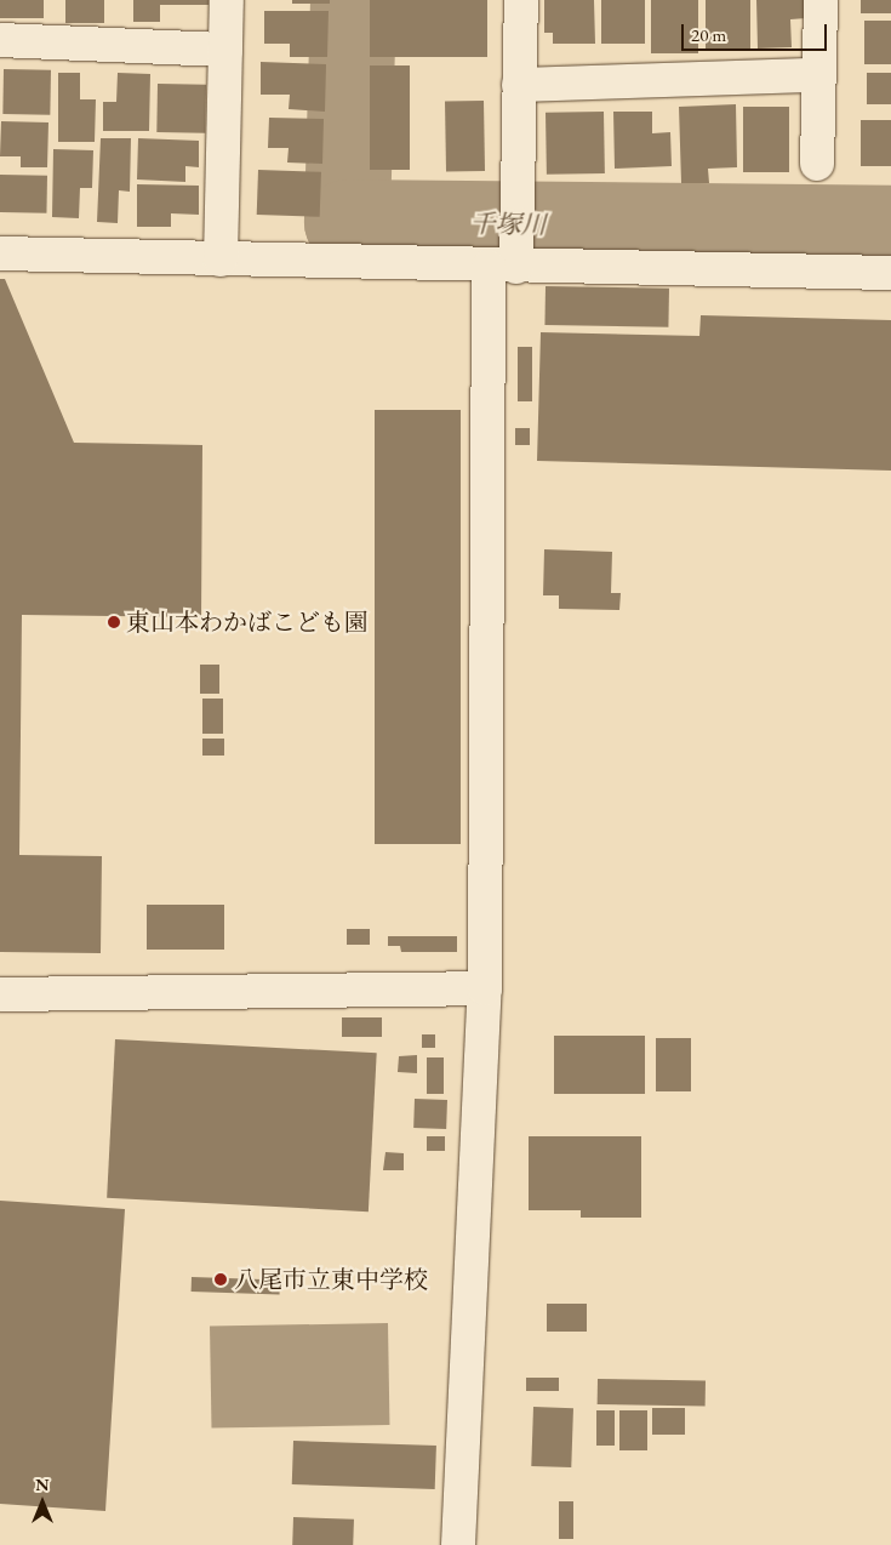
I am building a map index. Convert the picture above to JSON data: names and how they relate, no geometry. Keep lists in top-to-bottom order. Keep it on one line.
{"water":["千塚川"],"places":["東山本わかばこども園","八尾市立東中学校"],"scale_bar":"20 m","north":"top"}
